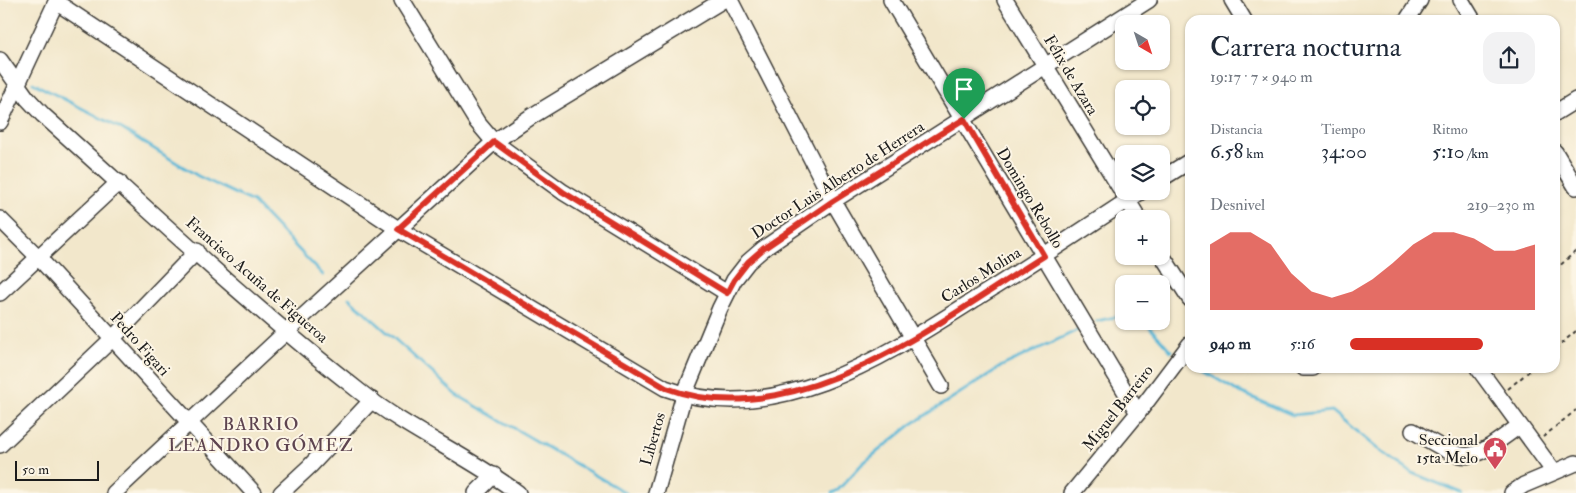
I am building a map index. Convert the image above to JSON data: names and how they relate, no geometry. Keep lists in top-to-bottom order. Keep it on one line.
{"streets":{"street":["Félix de Azara","Doctor Luis Alberto de Herrera","Domingo Rebollo","Carlos Molina","Francisco Acuña de Figueroa","Pedro Figari","Miguel Barreiro","Libertos"]},"crossings":[["Félix de Azara","Doctor Luis Alberto de Herrera"],["Félix de Azara","Carlos Molina"],["Doctor Luis Alberto de Herrera","Domingo Rebollo"],["Doctor Luis Alberto de Herrera","Carlos Molina"],["Doctor Luis Alberto de Herrera","Libertos"],["Domingo Rebollo","Carlos Molina"],["Domingo Rebollo","Miguel Barreiro"],["Carlos Molina","Libertos"]],"districts":["BARRIO LEANDRO GÓMEZ"],"places":{"public building":["Seccional 15ta Melo"]},"scale_bar":"50 m","north":"bottom right","page":{"map_buttons":["+","−"],"heading":["Carrera nocturna","19:17 · 7 × 940 m"],"stats":[["Distancia","6.58 km"],["Tiempo","34:00"],["Ritmo","5:10 /km"]],"chart":["Desnivel","219–230 m"],"list":[{"name":"940 m","note":"5:16"}],"scale":"50 m"}}
